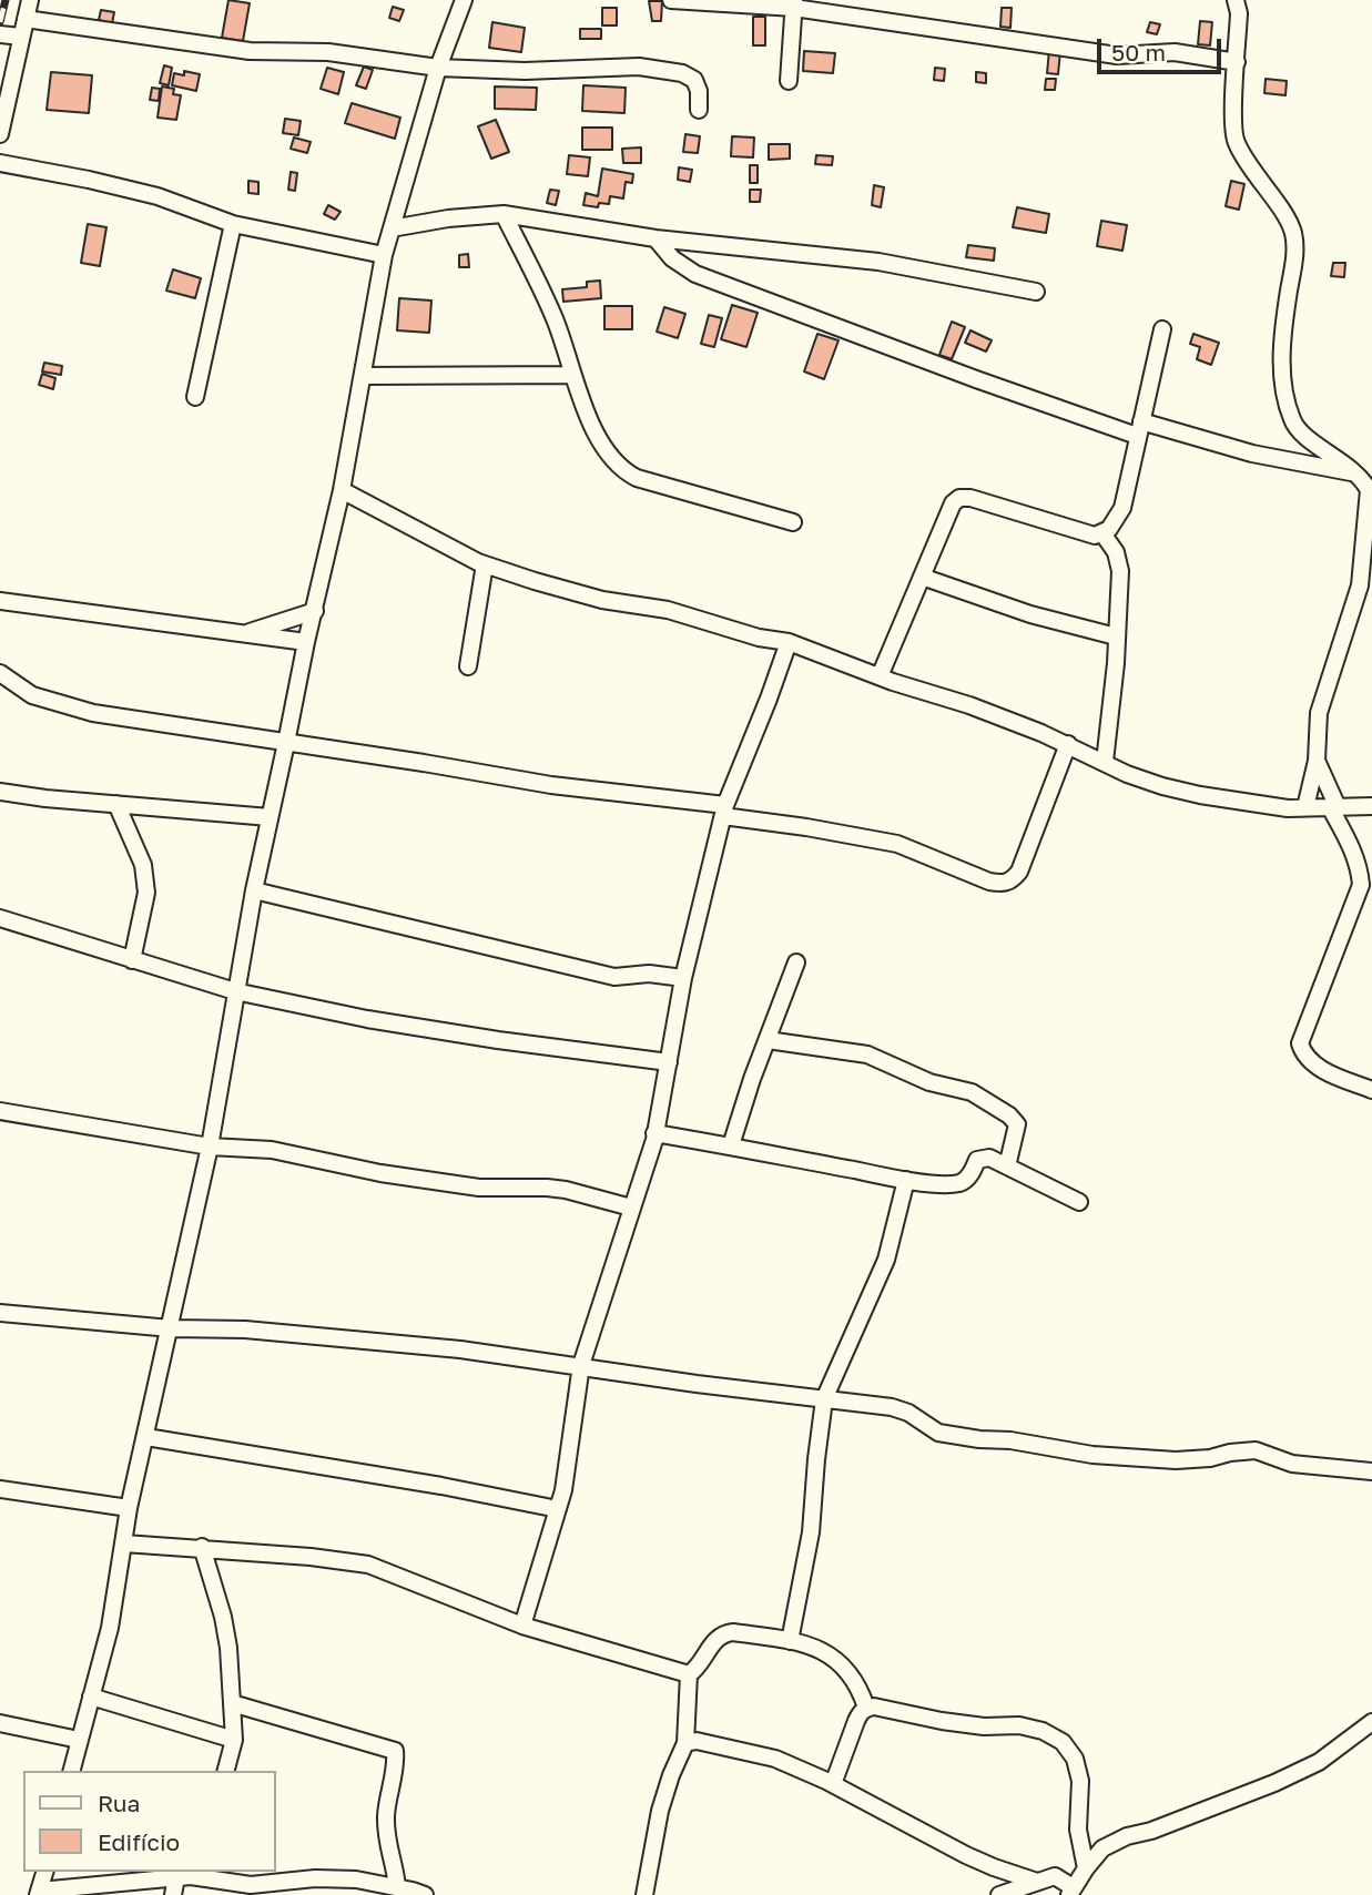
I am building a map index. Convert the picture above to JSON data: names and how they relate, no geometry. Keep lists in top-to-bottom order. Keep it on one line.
{"legend":["Rua","Edifício"],"scale_bar":"50 m"}
